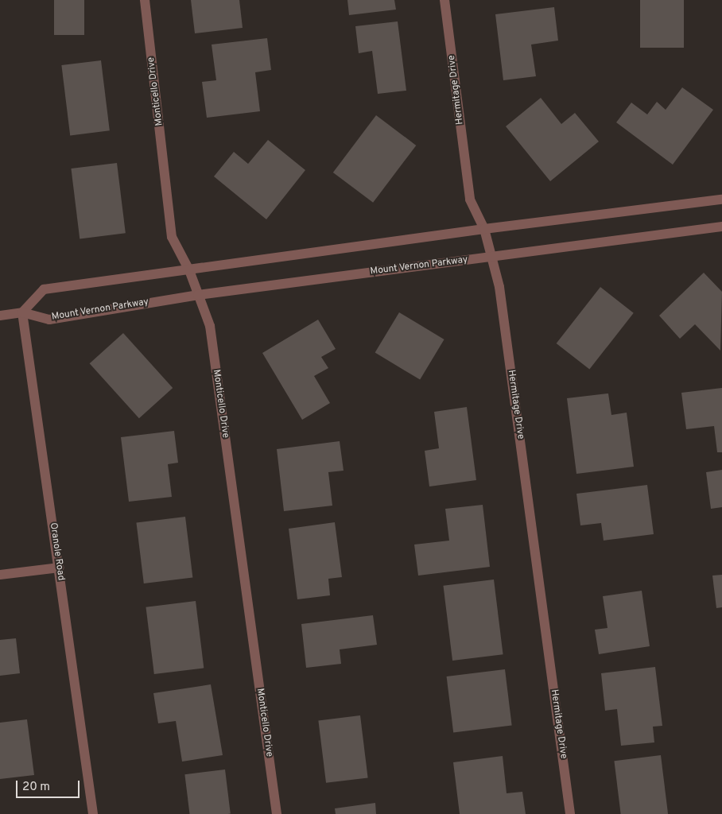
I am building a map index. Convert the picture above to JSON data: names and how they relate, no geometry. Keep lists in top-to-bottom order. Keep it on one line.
{"streets":{"street":["Hermitage Drive","Monticello Drive","Mount Vernon Parkway","Oranole Road"]},"crossings":[["Hermitage Drive","Mount Vernon Parkway"],["Monticello Drive","Mount Vernon Parkway"],["Mount Vernon Parkway","Oranole Road"]],"scale_bar":"20 m"}
